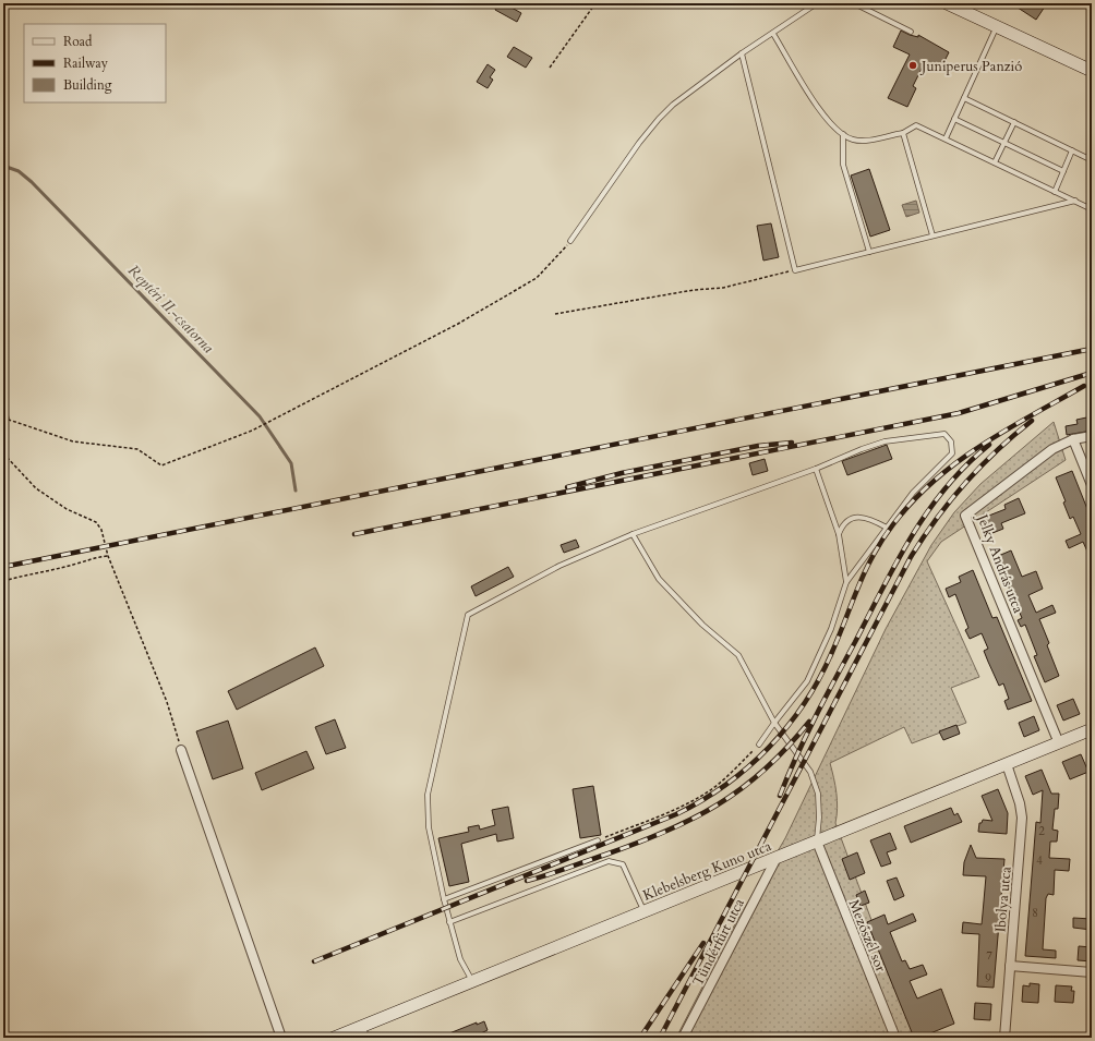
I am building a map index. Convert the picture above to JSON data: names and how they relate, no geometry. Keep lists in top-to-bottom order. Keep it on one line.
{"streets":{"street":["Jelky András utca","Klebelsberg Kuno utca","Ibolya utca","Mezőszél sor","Tündérfürt utca"]},"crossings":[["Jelky András utca","Klebelsberg Kuno utca"],["Klebelsberg Kuno utca","Ibolya utca"],["Klebelsberg Kuno utca","Mezőszél sor"],["Klebelsberg Kuno utca","Tündérfürt utca"]],"water":["Reptéri II.-csatorna"],"places":["Juniperus Panzió"],"house_numbers":["2","4","8","7","9"],"legend":["Road","Railway","Building"]}
